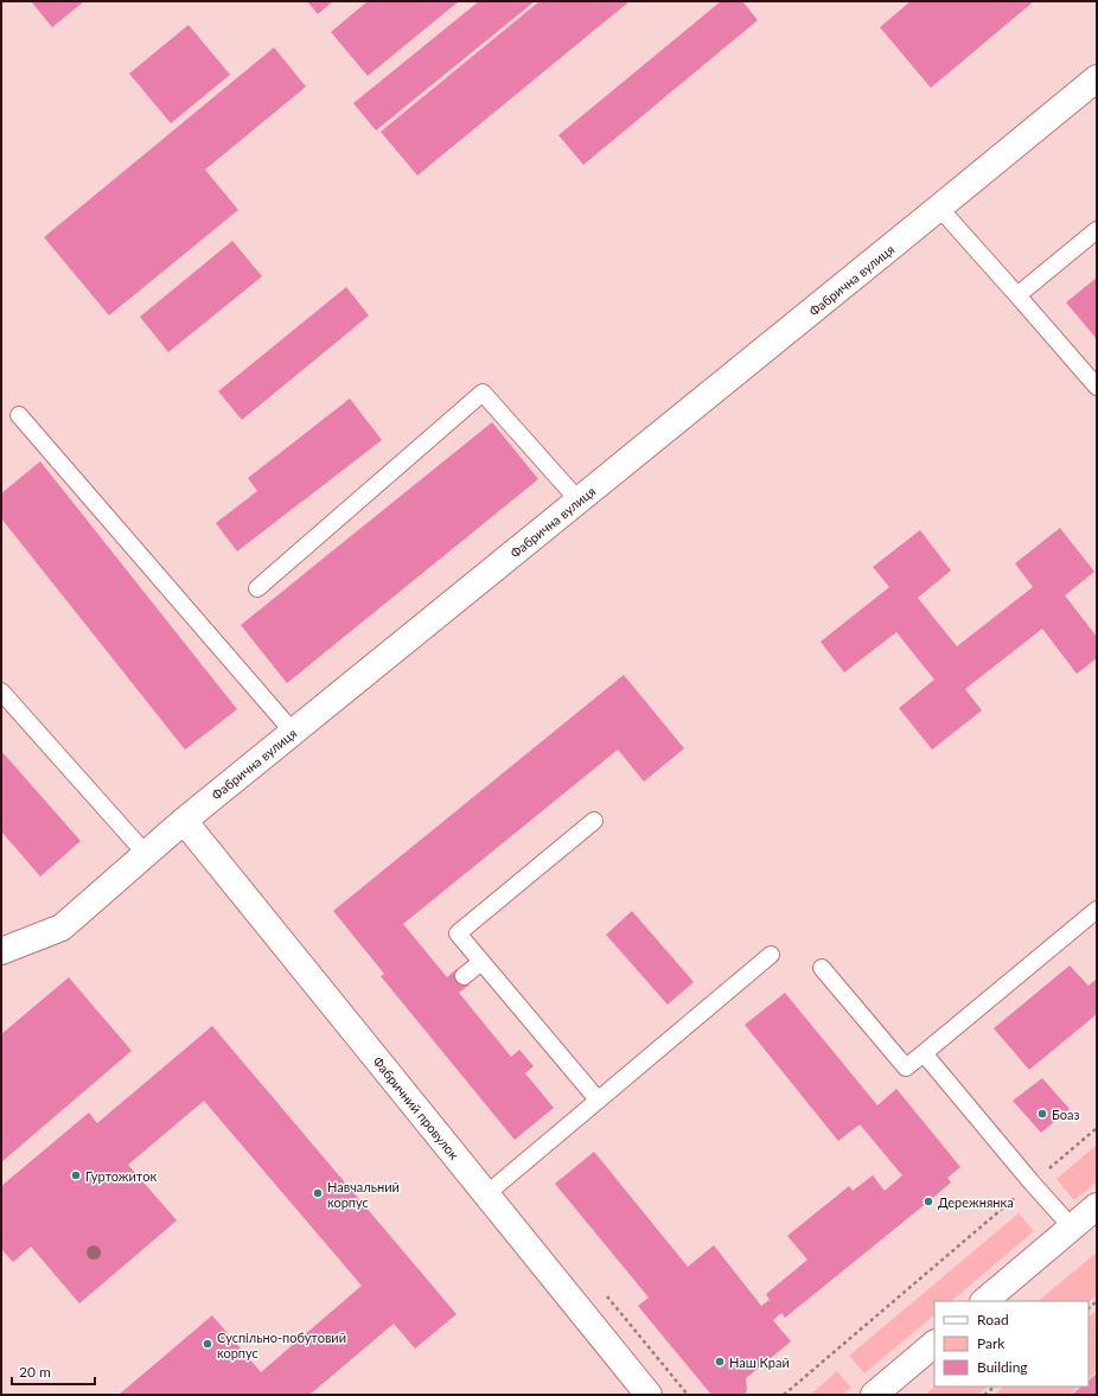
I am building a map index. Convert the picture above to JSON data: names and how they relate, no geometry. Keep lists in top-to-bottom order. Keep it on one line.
{"streets":{"street":["Фабрична вулиця","Фабричний провулок"]},"crossings":[["Фабрична вулиця","Фабричний провулок"]],"places":["Боаз","Гуртожиток","Навчальний корпус","Дережнянка","Суспільно-побутовий корпус","Наш Край"],"legend":["Road","Park","Building"],"scale_bar":"20 m"}
